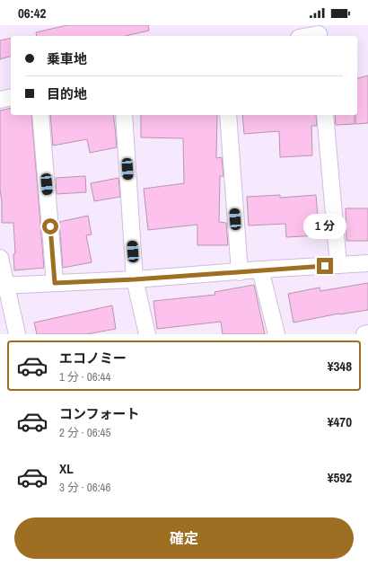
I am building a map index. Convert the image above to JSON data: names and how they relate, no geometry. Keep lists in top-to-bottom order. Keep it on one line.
{"page":{"status":"06:42","banner":["乗車地","目的地"],"bubble":"1 分","list":[{"name":"エコノミー","note":"1 分 · 06:44","value":"¥348"},{"name":"コンフォート","note":"2 分 · 06:45","value":"¥470"},{"name":"XL","note":"3 分 · 06:46","value":"¥592"}],"buttons":"確定"}}
